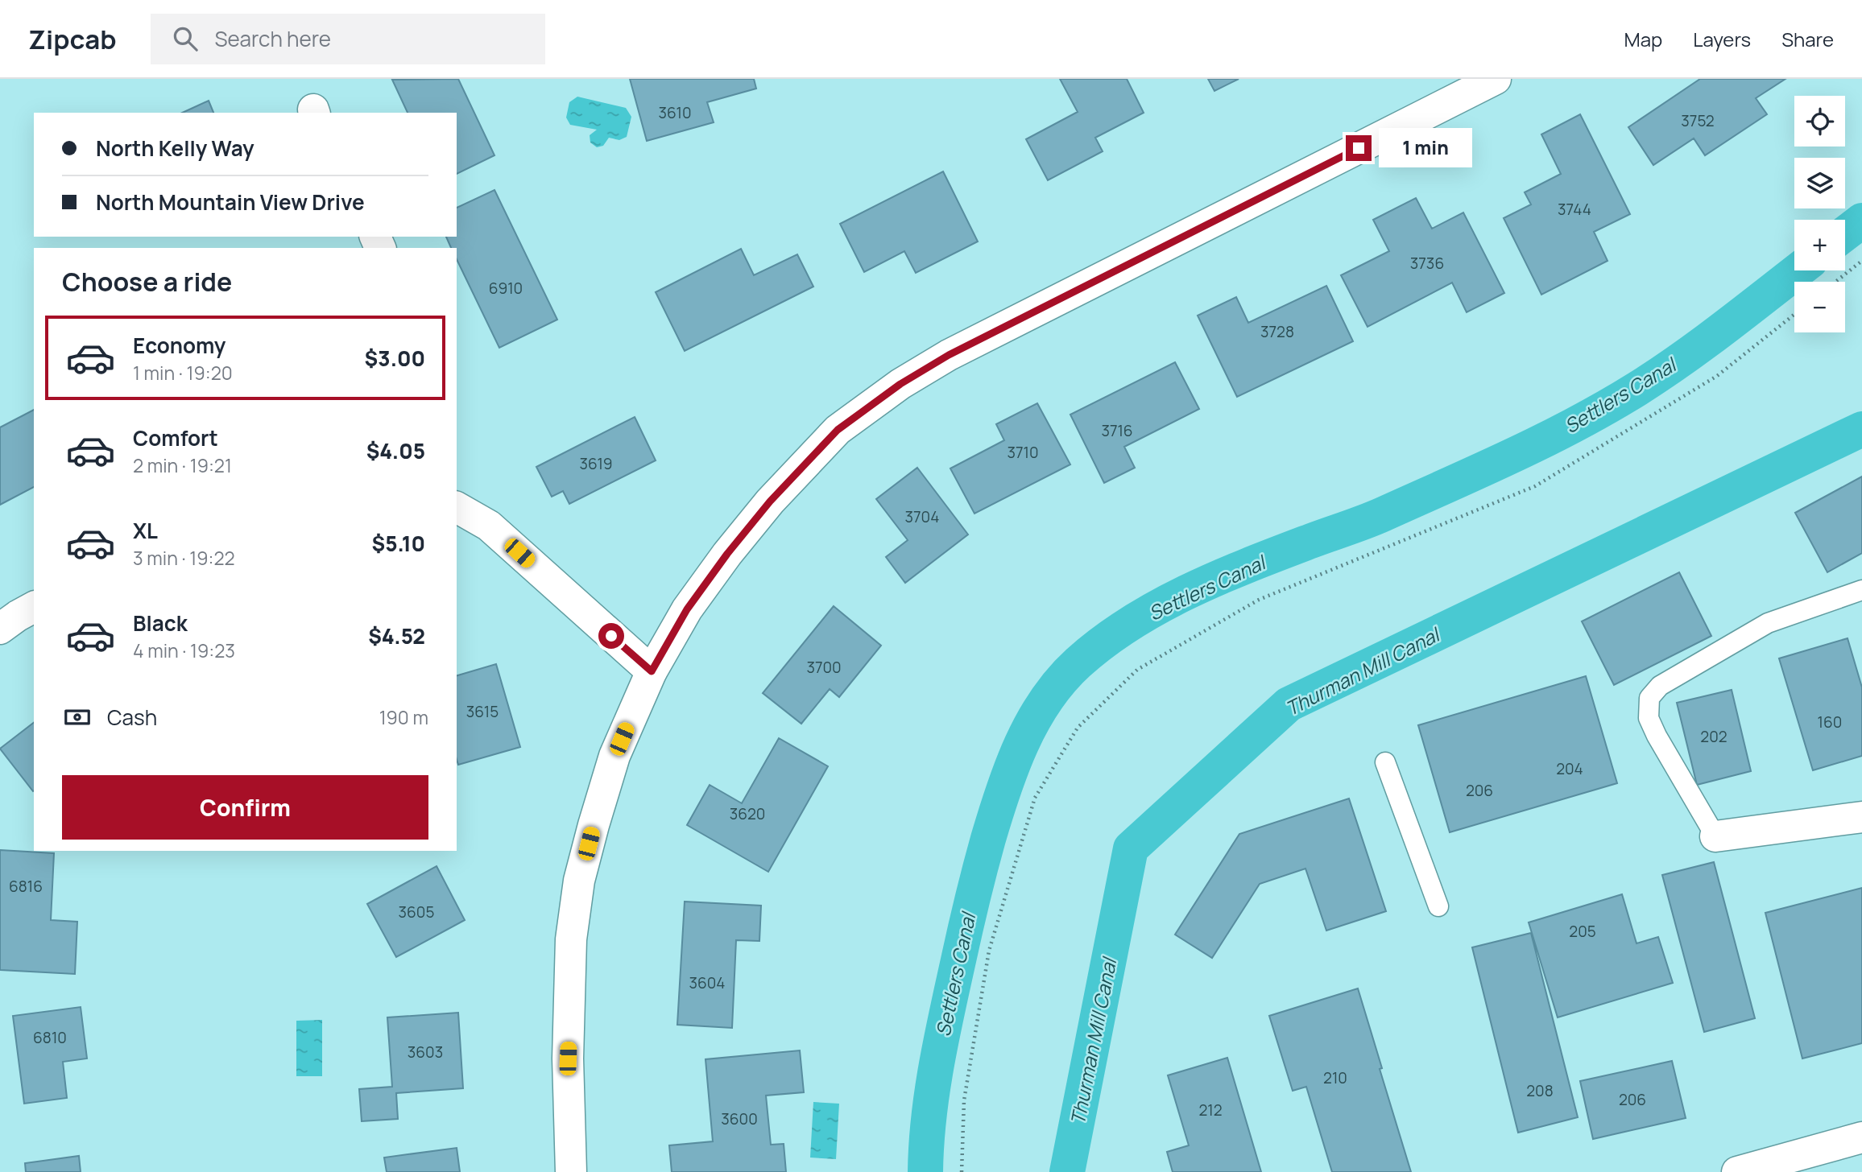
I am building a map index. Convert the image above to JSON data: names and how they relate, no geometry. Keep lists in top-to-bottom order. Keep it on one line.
{"water":["Settlers Canal","Thurman Mill Canal"],"house_numbers":["3610","3752","3744","3736","6910","3728","3716","3710","3619","3704","3700","3615","160","202","204","206","3620","6816","3605","205","3604","6810","3603","210","208","206","212","3600"],"page":{"header":"Zipcab","search":"Search here","nav":["Map","Layers","Share"],"map_buttons":["+","−"],"banner":["North Kelly Way","North Mountain View Drive"],"bubble":"1 min","heading":"Choose a ride","list":[{"name":"Economy","note":"1 min · 19:20","value":"$3.00"},{"name":"Comfort","note":"2 min · 19:21","value":"$4.05"},{"name":"XL","note":"3 min · 19:22","value":"$5.10"},{"name":"Black","note":"4 min · 19:23","value":"$4.52"}],"pay":["Cash","190 m"],"buttons":"Confirm"}}
